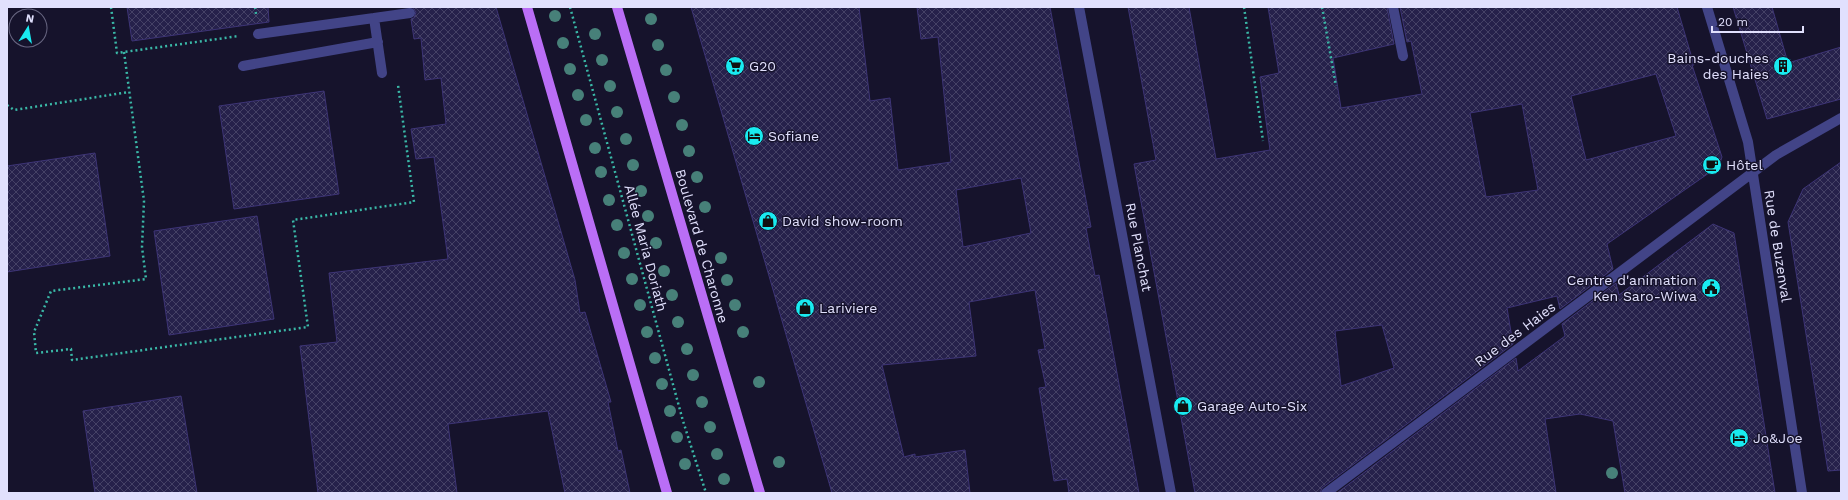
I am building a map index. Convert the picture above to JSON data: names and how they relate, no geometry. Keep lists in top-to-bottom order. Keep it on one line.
{"streets":{"main road":["Boulevard de Charonne"],"street":["Rue de Buzenval","Rue Planchat","Rue des Haies"],"path":["Allée Maria Doriath"]},"crossings":[["Rue de Buzenval","Rue des Haies"]],"places":{"supermarket":["G20"],"building":["Bains-douches des Haies"],"hotel":["Sofiane","Jo&Joe"],"cafe":["Hôtel"],"shop":["David show-room","Lariviere","Garage Auto-Six"],"public building":["Centre d'animation Ken Saro-Wiwa"]},"scale_bar":"20 m","north":"top"}
